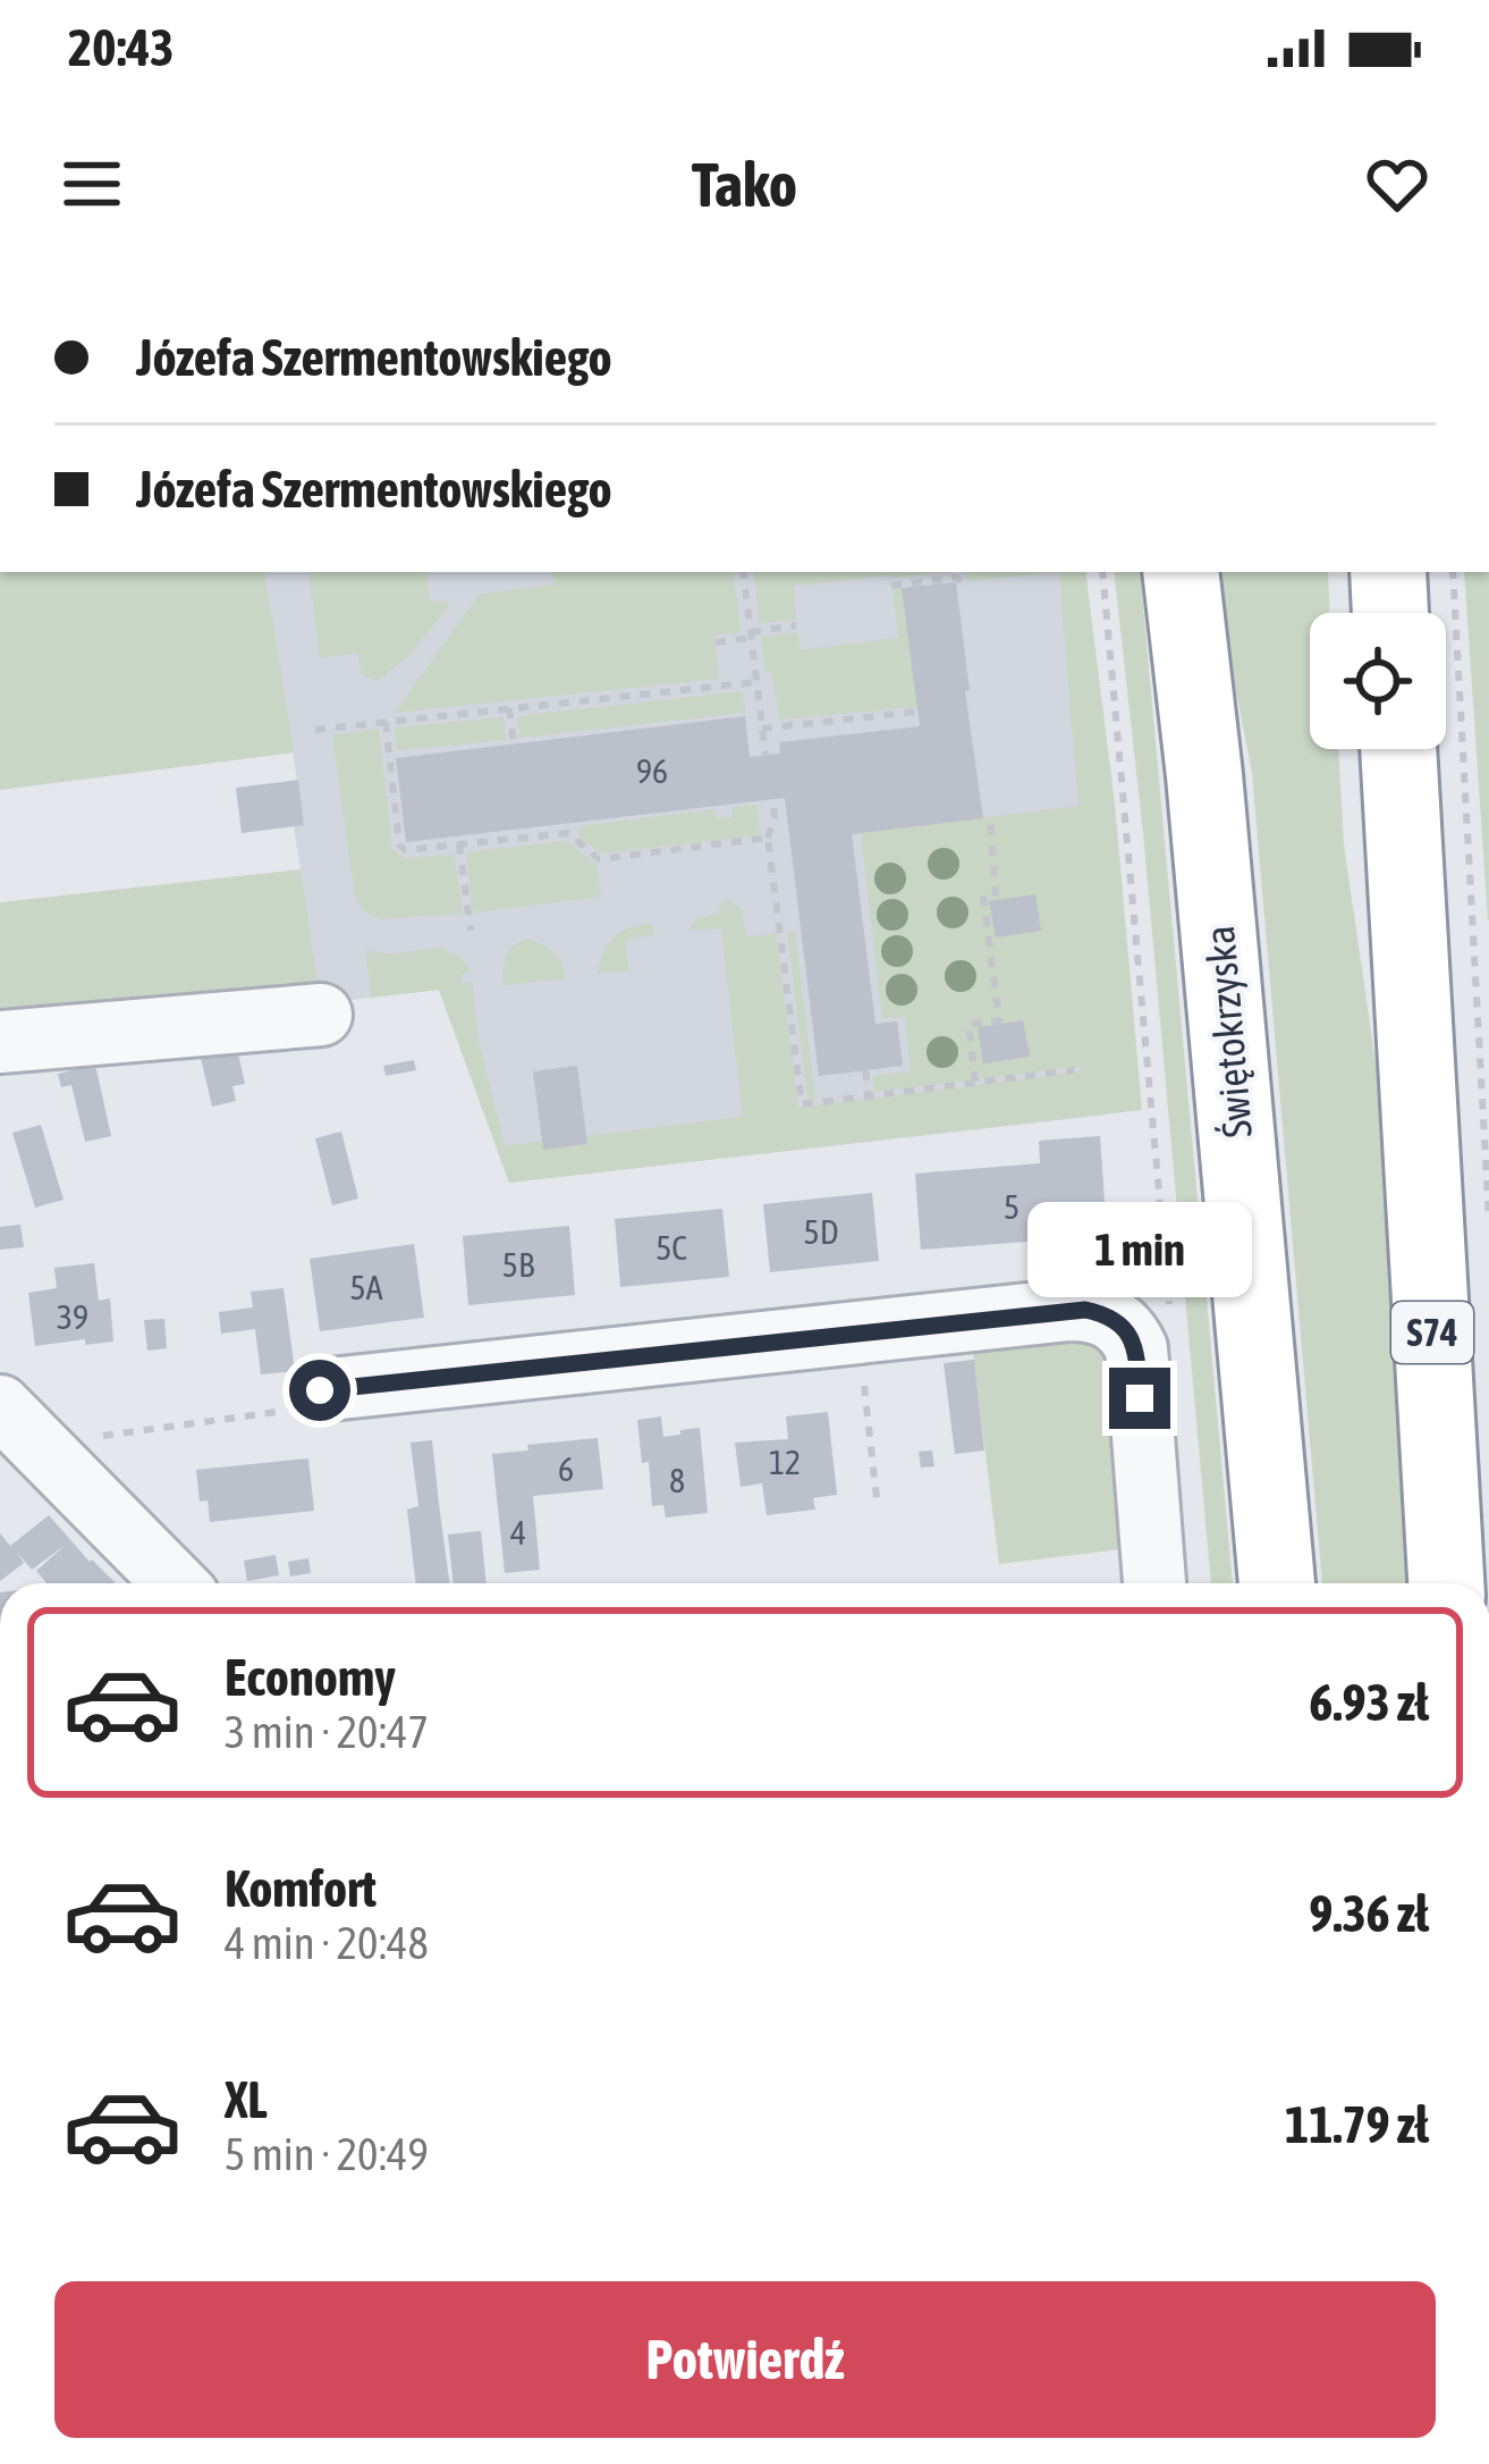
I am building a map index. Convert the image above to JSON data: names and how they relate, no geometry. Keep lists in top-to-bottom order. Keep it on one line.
{"streets":{"main road":["Świętokrzyska","S74"]},"house_numbers":["96","5","5D","5C","5B","5A","39","12","6","8","4"],"page":{"status":"20:43","header":"Tako","banner":["Józefa Szermentowskiego","Józefa Szermentowskiego"],"bubble":"1 min","list":[{"name":"Economy","note":"3 min · 20:47","value":"6.93 zł"},{"name":"Komfort","note":"4 min · 20:48","value":"9.36 zł"},{"name":"XL","note":"5 min · 20:49","value":"11.79 zł"}],"buttons":"Potwierdź"}}
